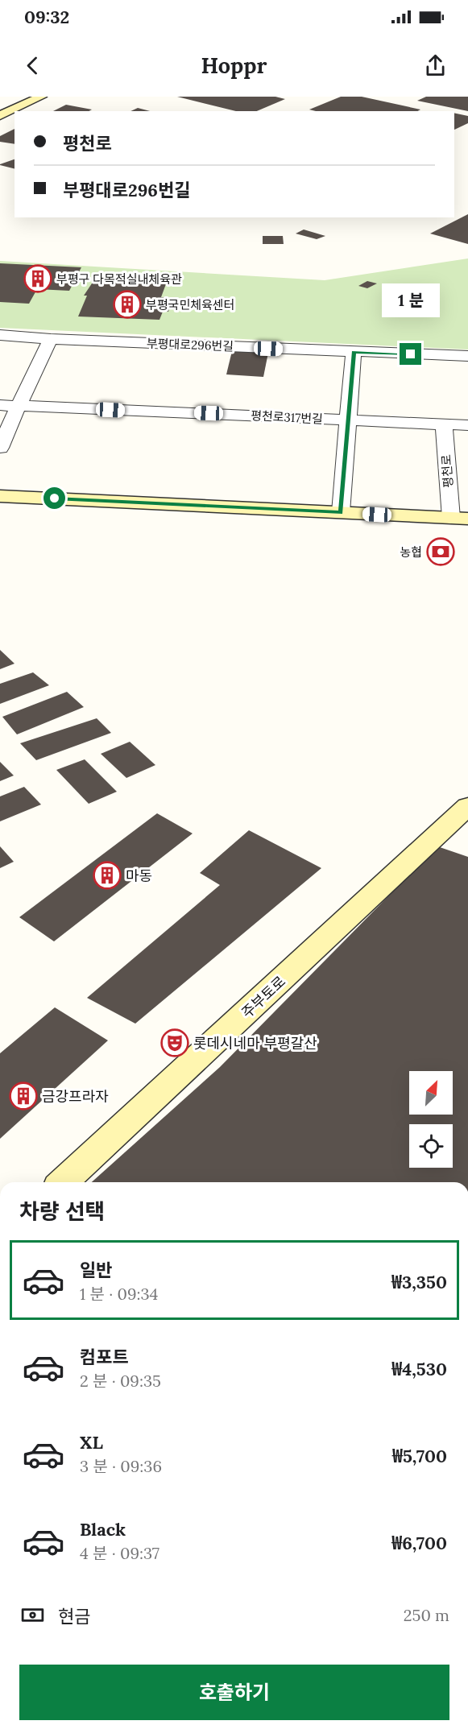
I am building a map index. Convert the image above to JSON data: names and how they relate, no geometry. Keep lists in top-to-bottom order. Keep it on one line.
{"streets":{"main road":["평천로","주부토로"],"street":["부평대로296번길","평천로317번길"]},"crossings":[["평천로317번길","평천로"]],"places":{"building":["부평구 다목적실내체육관","부평국민체육센터","마동","금강프라자"],"bank":["농협"],"theatre":["롯데시네마 부평갈산"]},"north":"top right","page":{"status":"09:32","header":"Hoppr","banner":["평천로","부평대로296번길"],"bubble":"1 분","heading":"차량 선택","list":[{"name":"일반","note":"1 분 · 09:34","value":"₩3,350"},{"name":"컴포트","note":"2 분 · 09:35","value":"₩4,530"},{"name":"XL","note":"3 분 · 09:36","value":"₩5,700"},{"name":"Black","note":"4 분 · 09:37","value":"₩6,700"}],"pay":["현금","250 m"],"buttons":"호출하기"}}
